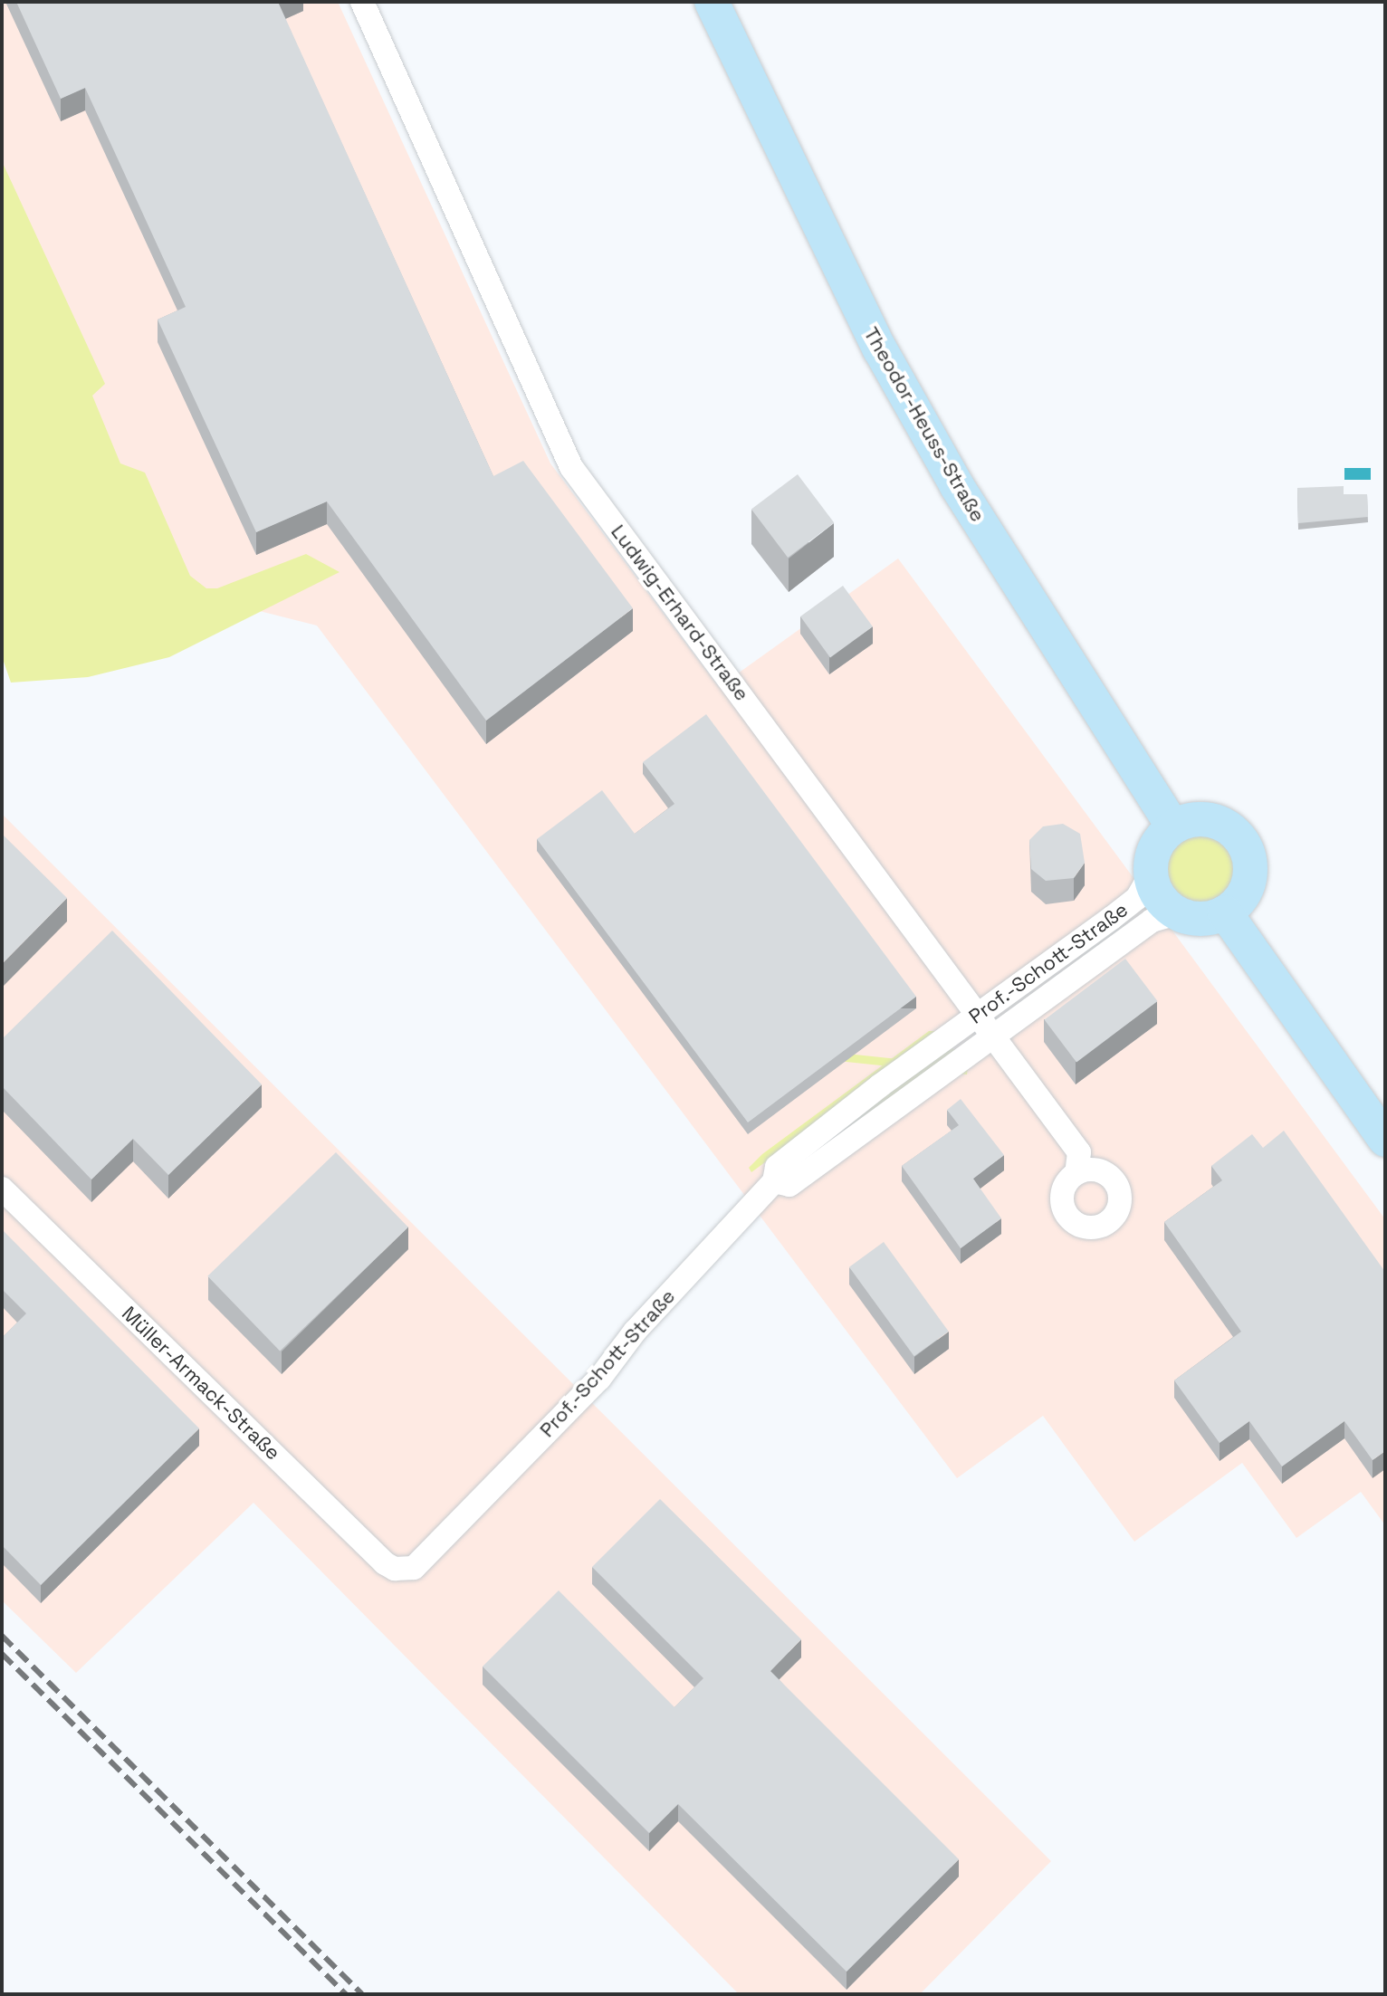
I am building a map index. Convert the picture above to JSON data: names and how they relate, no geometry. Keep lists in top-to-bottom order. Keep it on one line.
{"streets":{"main road":["Theodor-Heuss-Straße"],"street":["Ludwig-Erhard-Straße","Prof.-Schott-Straße","Müller-Armack-Straße"]},"crossings":[["Theodor-Heuss-Straße","Prof.-Schott-Straße"],["Ludwig-Erhard-Straße","Prof.-Schott-Straße"],["Prof.-Schott-Straße","Müller-Armack-Straße"]]}
